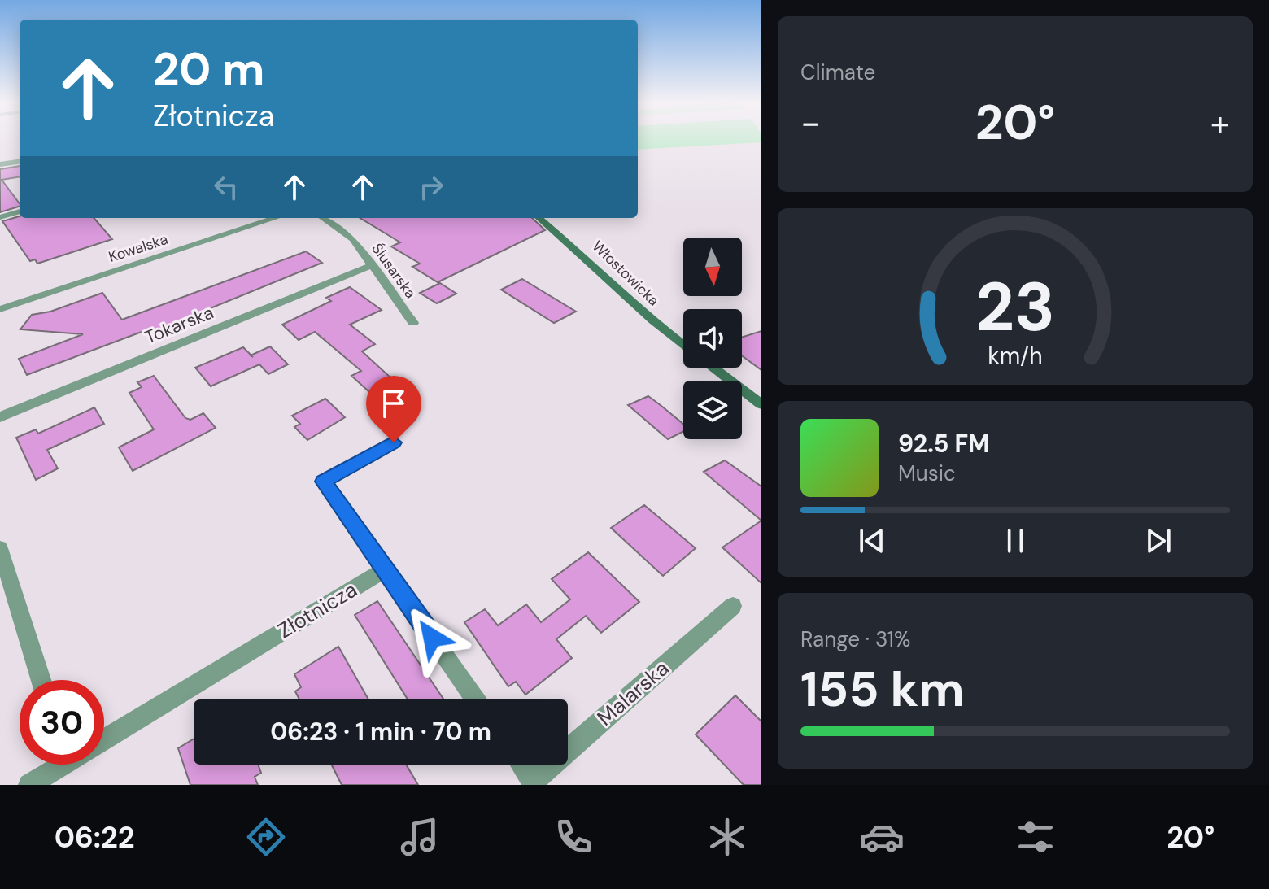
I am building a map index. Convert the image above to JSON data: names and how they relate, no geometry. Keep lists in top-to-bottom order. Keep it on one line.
{"streets":{"main road":["Włostowicka"],"street":["Kowalska","Ślusarska","Tokarska","Złotnicza","Malarska"]},"crossings":[["Ślusarska","Tokarska"]],"north":"bottom","page":{"tile":["Climate",["Range · 31%","155 km"]],"turn":["20 m","Złotnicza"],"heat":["−","20°","+"],"song":["92.5 FM","Music"],"limit":"30","trip":"06:23 · 1 min · 70 m","tabs":["06:22","20°"],"gauge":["23","km/h"]}}
